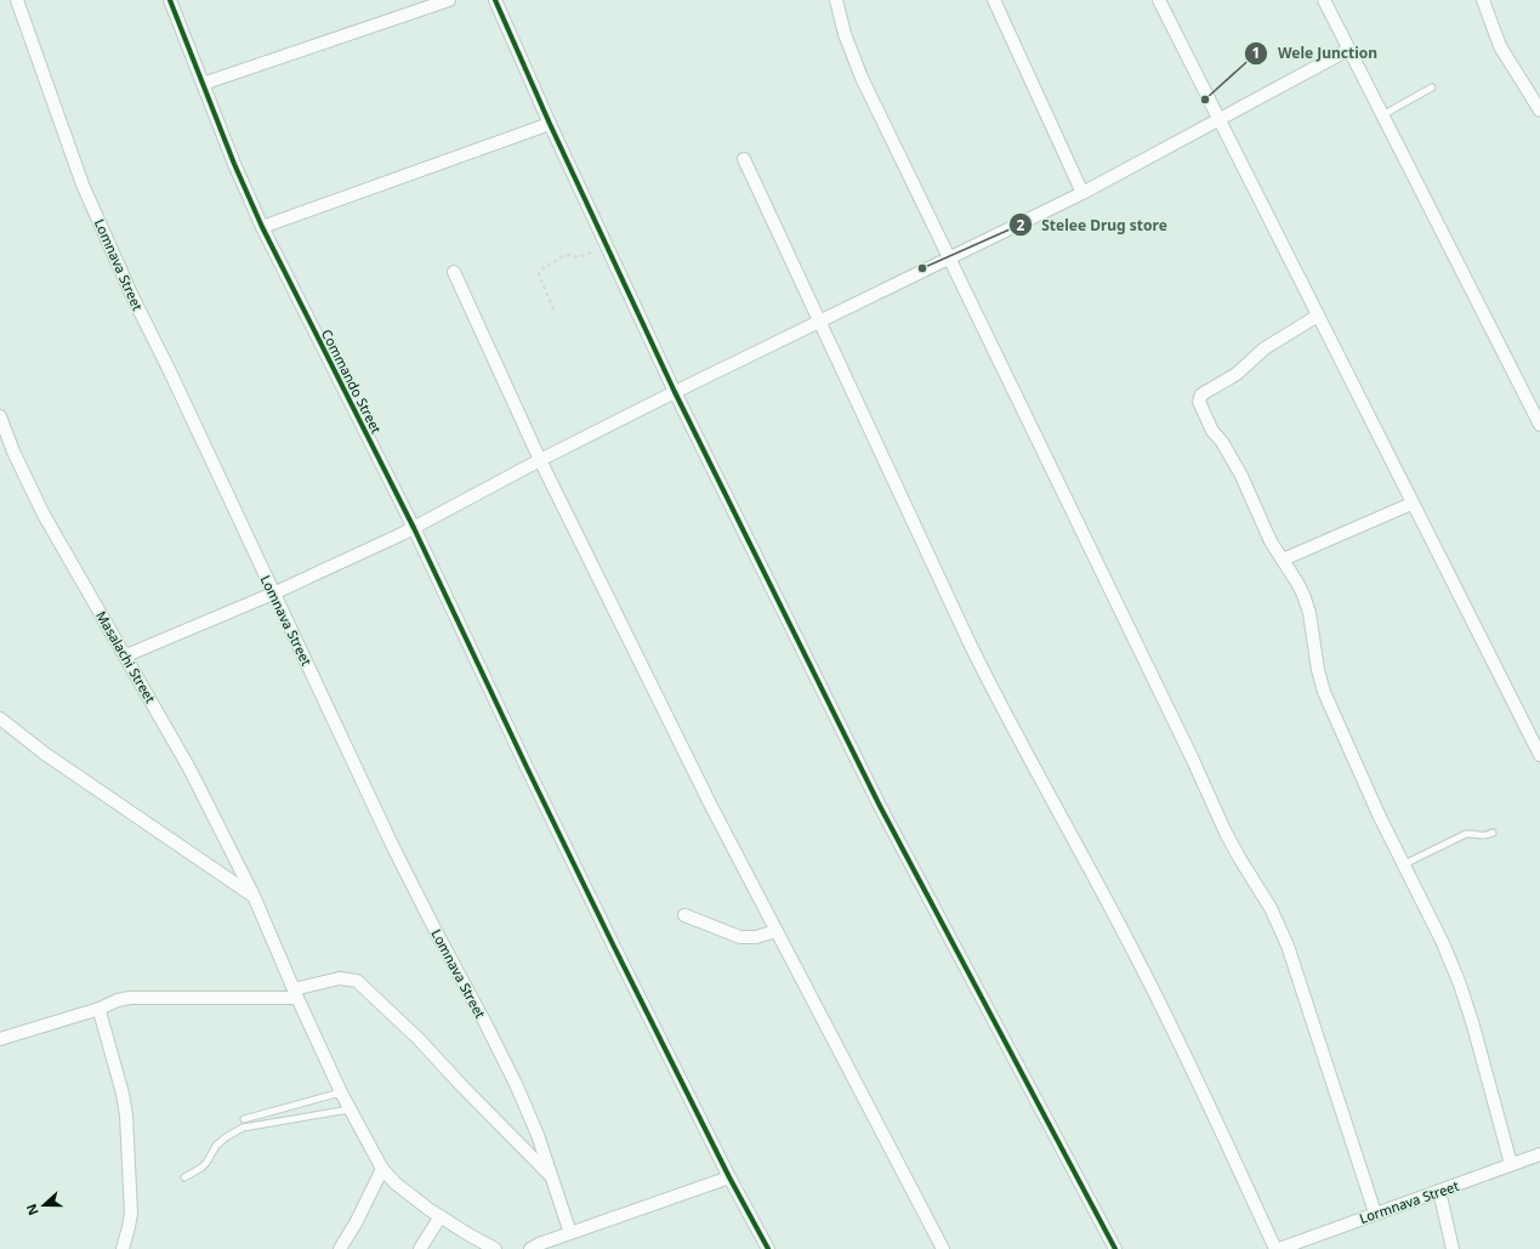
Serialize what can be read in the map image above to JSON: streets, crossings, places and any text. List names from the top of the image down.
{
  "streets": {
    "street": [
      "Lomnava Street",
      "Commando Street",
      "Masalachi Street",
      "Lormnava Street"
    ]
  },
  "places": ["Wele Junction", "Stelee Drug store"],
  "north": "left"
}
